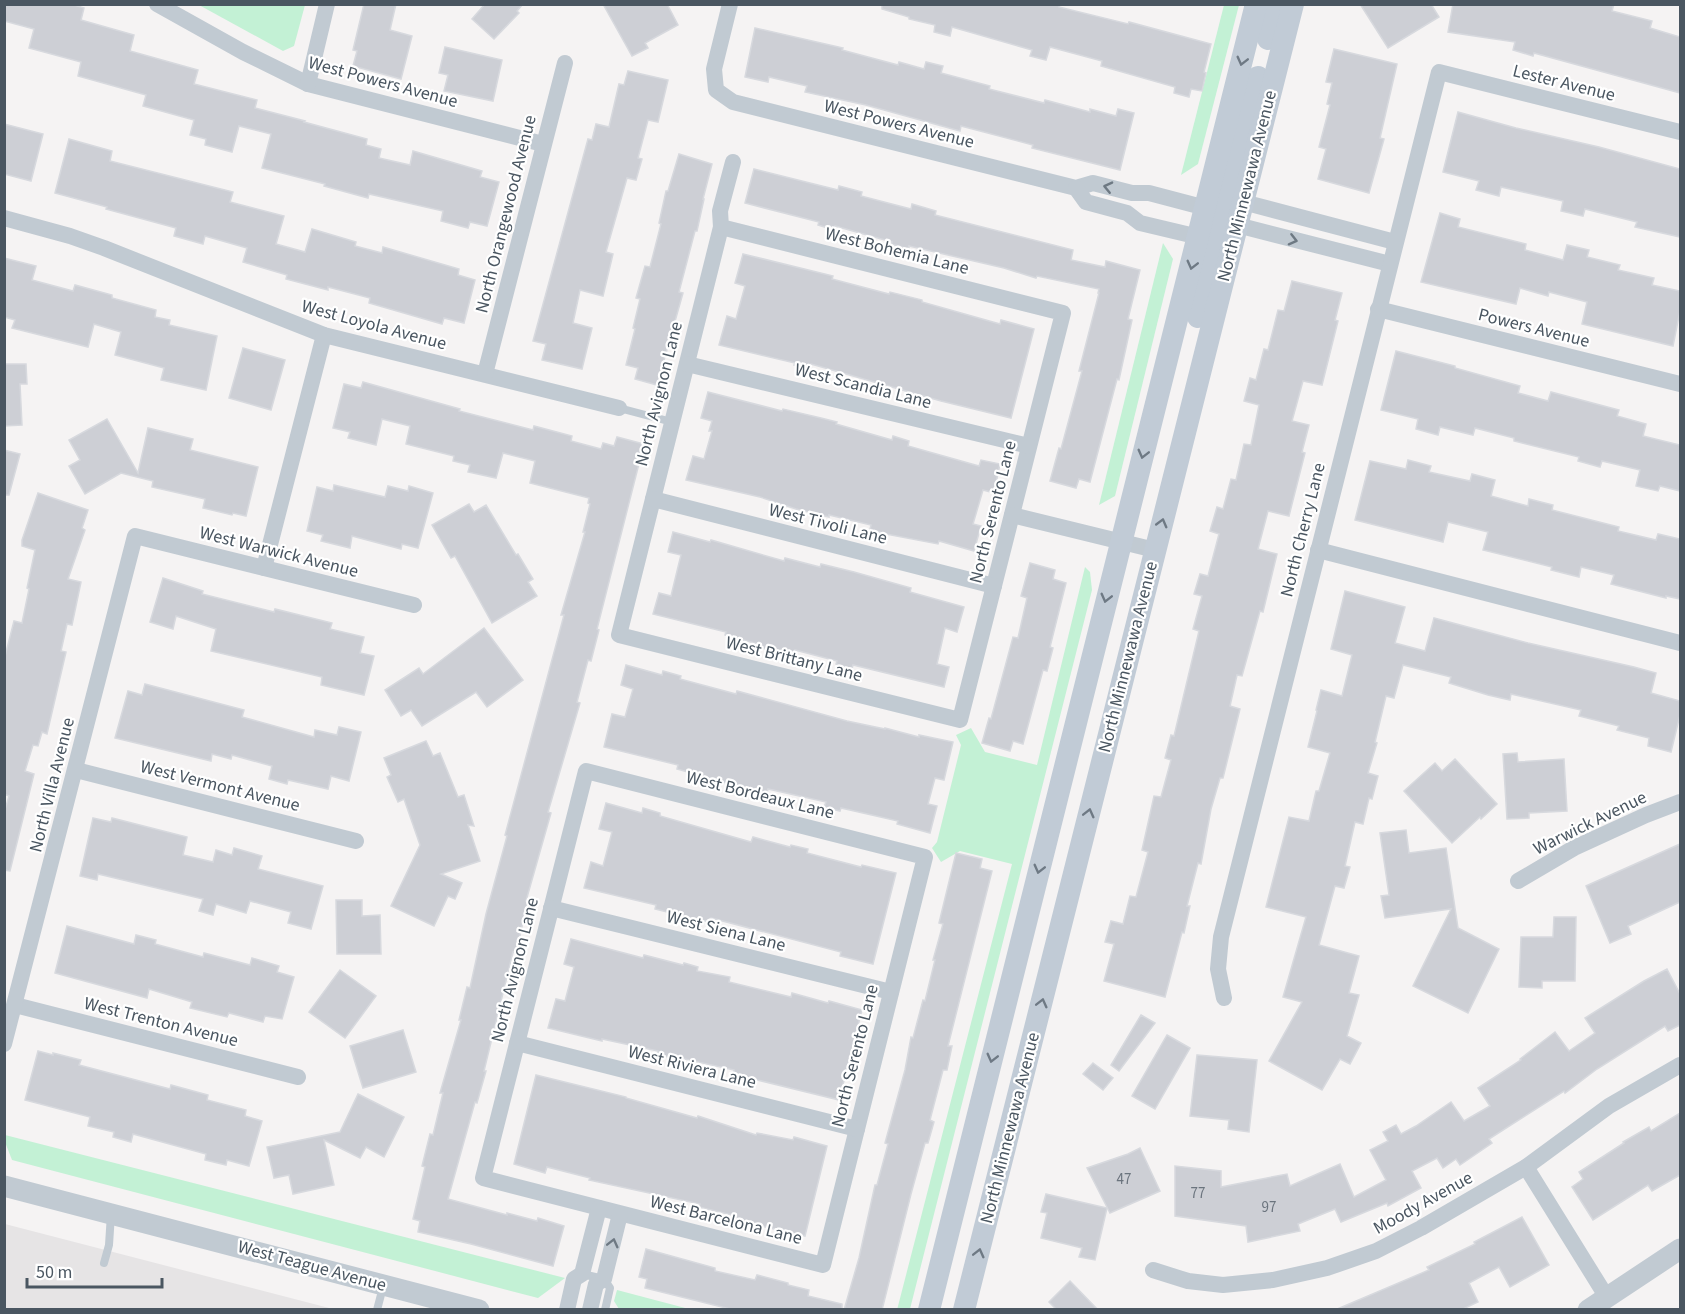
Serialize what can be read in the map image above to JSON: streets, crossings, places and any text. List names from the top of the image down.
{
  "streets": {
    "main road": ["North Minnewawa Avenue"],
    "street": [
      "West Powers Avenue",
      "Lester Avenue",
      "North Orangewood Avenue",
      "West Bohemia Lane",
      "West Loyola Avenue",
      "Powers Avenue",
      "West Scandia Lane",
      "North Avignon Lane",
      "North Serento Lane",
      "West Tivoli Lane",
      "North Cherry Lane",
      "West Warwick Avenue",
      "West Brittany Lane",
      "North Villa Avenue",
      "West Vermont Avenue",
      "West Bordeaux Lane",
      "Warwick Avenue",
      "West Siena Lane",
      "West Trenton Avenue",
      "West Riviera Lane",
      "Moody Avenue",
      "West Barcelona Lane",
      "West Teague Avenue"
    ]
  },
  "crossings": [
    ["West Powers Avenue", "North Minnewawa Avenue"],
    ["West Powers Avenue", "North Orangewood Avenue"],
    ["Lester Avenue", "North Cherry Lane"],
    ["North Orangewood Avenue", "West Loyola Avenue"],
    ["West Bohemia Lane", "North Avignon Lane"],
    ["West Bohemia Lane", "North Serento Lane"],
    ["West Loyola Avenue", "North Avignon Lane"],
    ["Powers Avenue", "North Cherry Lane"],
    ["West Scandia Lane", "North Avignon Lane"],
    ["West Scandia Lane", "North Serento Lane"],
    ["North Avignon Lane", "West Tivoli Lane"],
    ["North Avignon Lane", "West Brittany Lane"],
    ["North Avignon Lane", "West Bordeaux Lane"],
    ["North Avignon Lane", "West Siena Lane"],
    ["North Avignon Lane", "West Riviera Lane"],
    ["North Avignon Lane", "West Barcelona Lane"],
    ["North Serento Lane", "West Tivoli Lane"],
    ["North Serento Lane", "West Brittany Lane"],
    ["North Serento Lane", "West Bordeaux Lane"],
    ["North Serento Lane", "West Siena Lane"],
    ["North Serento Lane", "West Riviera Lane"],
    ["North Serento Lane", "West Barcelona Lane"],
    ["West Warwick Avenue", "North Villa Avenue"],
    ["North Villa Avenue", "West Vermont Avenue"],
    ["North Villa Avenue", "West Trenton Avenue"]
  ],
  "house_numbers": ["47", "77", "97"],
  "scale_bar": "50 m"
}
